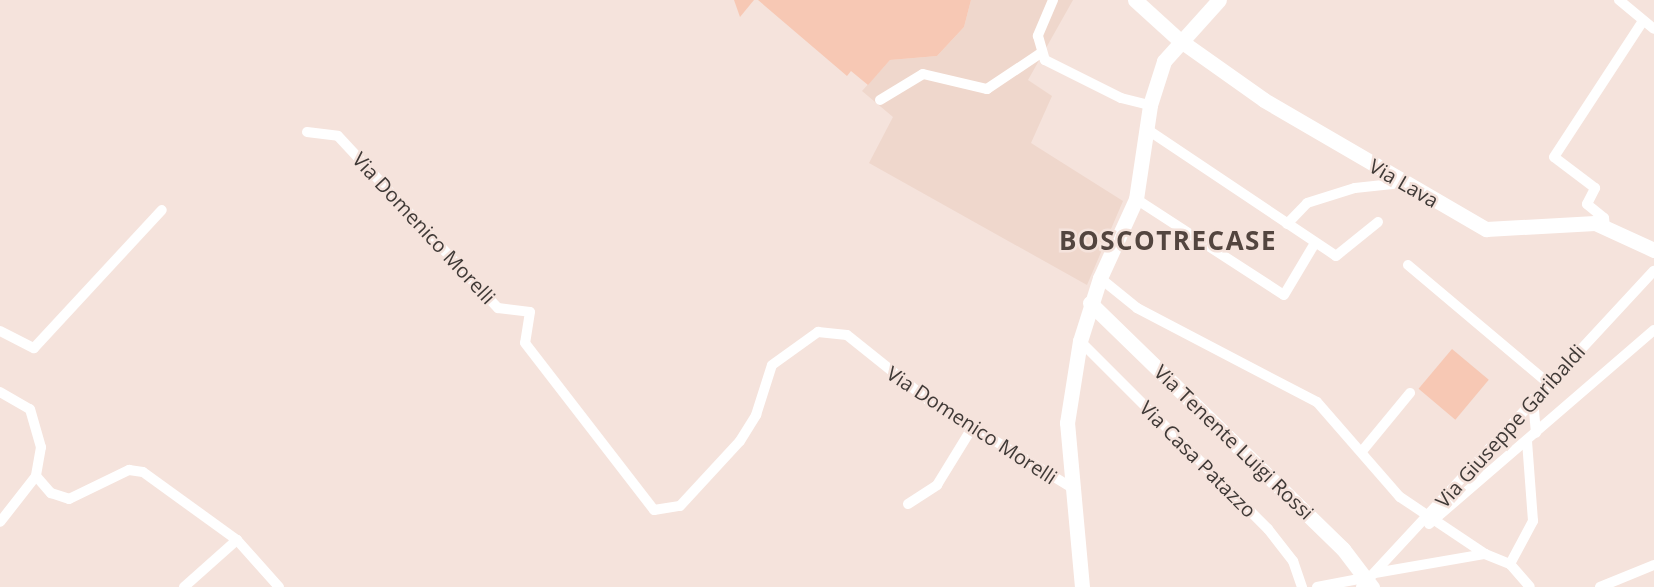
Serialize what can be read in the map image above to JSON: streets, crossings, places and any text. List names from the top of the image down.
{
  "streets": {
    "street": [
      "Via Lava",
      "Via Domenico Morelli",
      "Via Giuseppe Garibaldi",
      "Via Tenente Luigi Rossi",
      "Via Casa Patazzo"
    ]
  },
  "districts": ["BOSCOTRECASE"]
}
